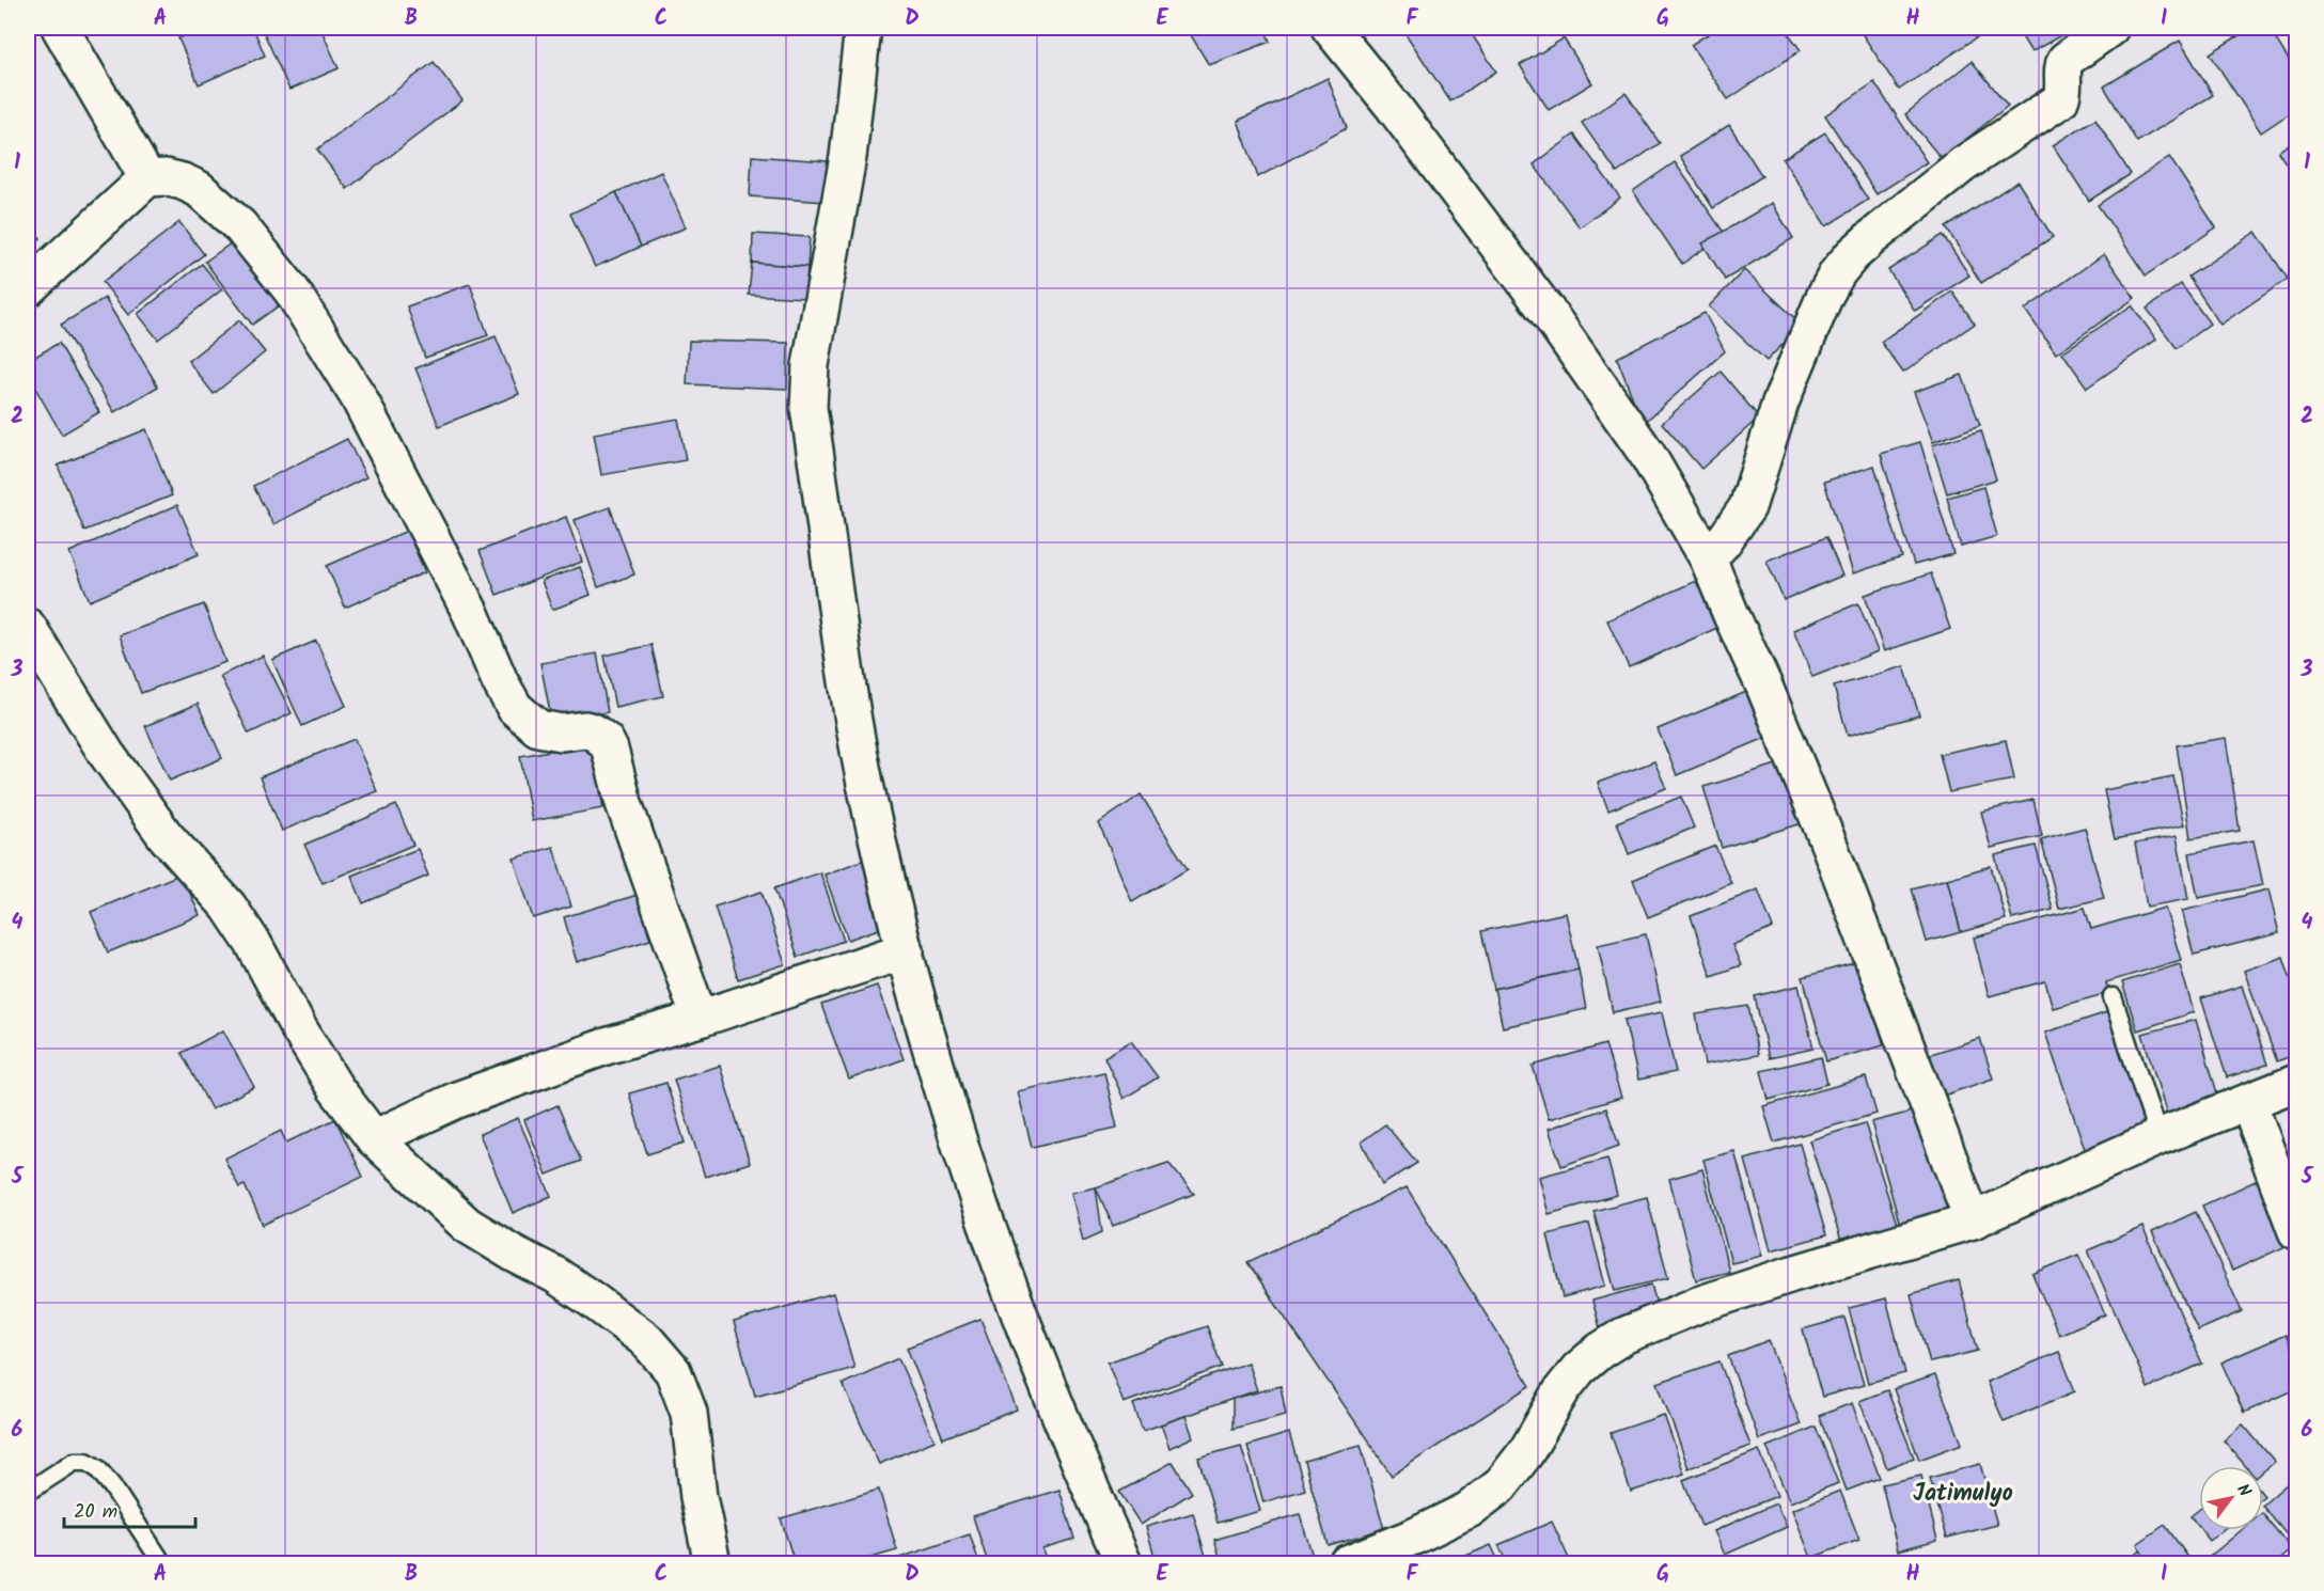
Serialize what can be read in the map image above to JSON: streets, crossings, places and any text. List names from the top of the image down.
{
  "districts": ["Jatimulyo"],
  "scale_bar": "20 m",
  "north": "top right",
  "grid": {
    "columns": [
      "A",
      "B",
      "C",
      "D",
      "E",
      "F",
      "G",
      "H",
      "I"
    ],
    "rows": [
      "1",
      "2",
      "3",
      "4",
      "5",
      "6"
    ]
  }
}
